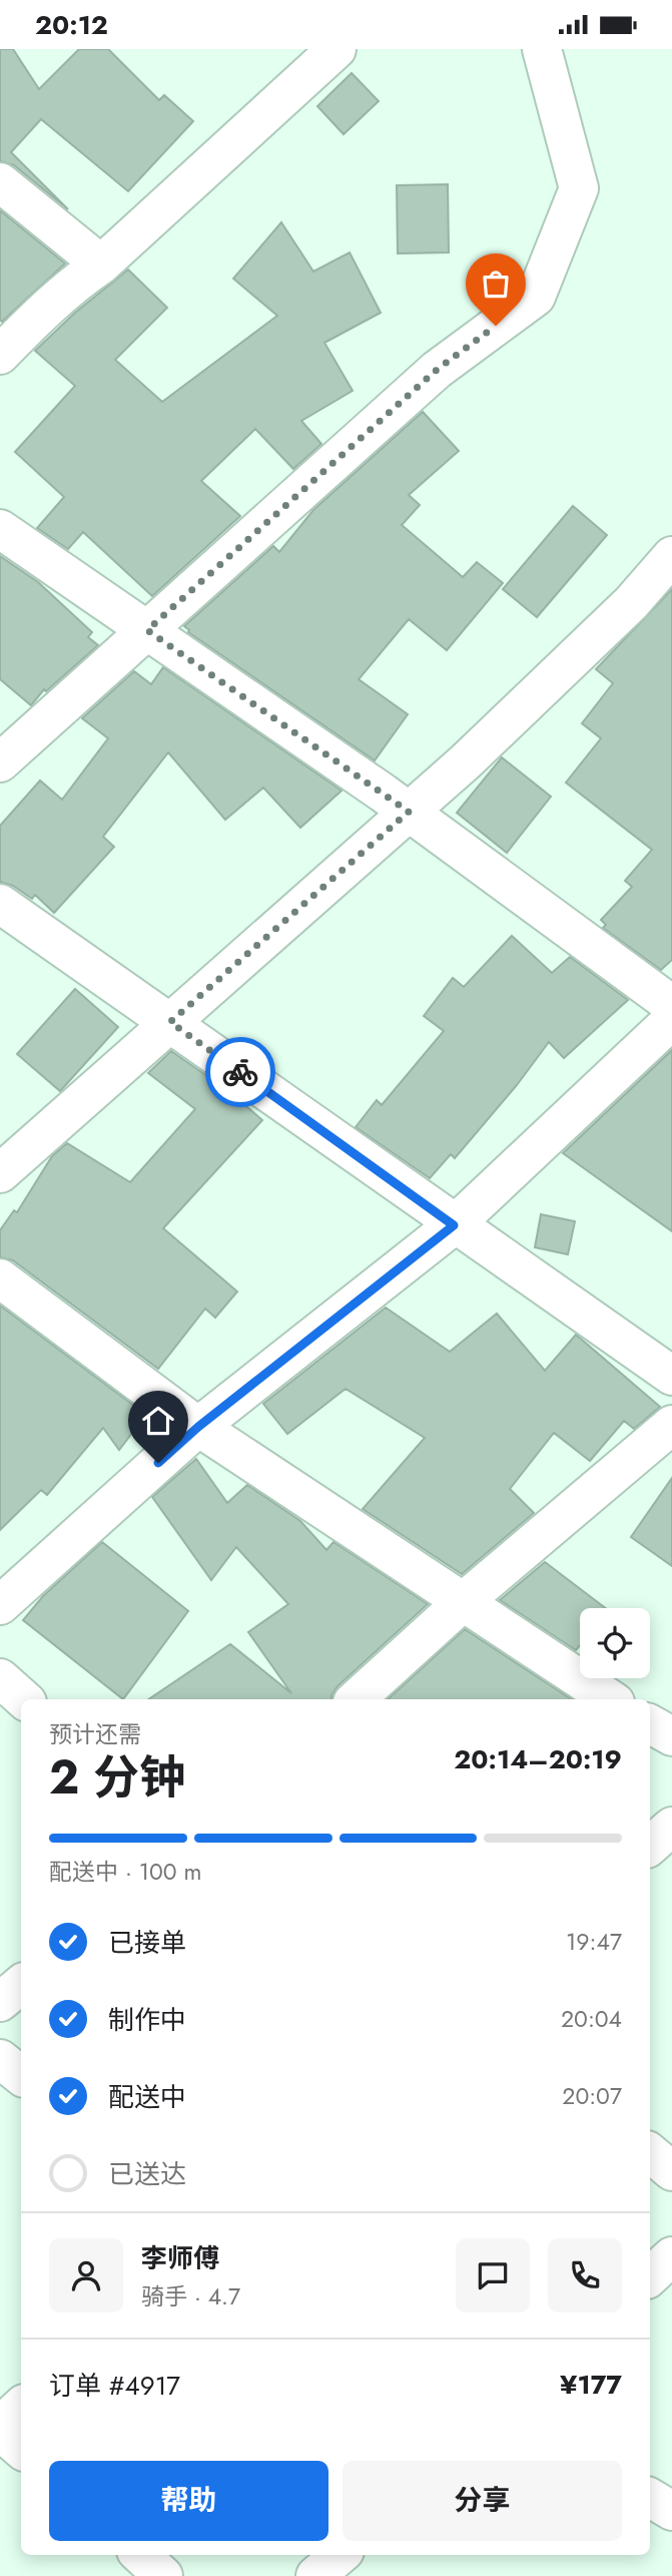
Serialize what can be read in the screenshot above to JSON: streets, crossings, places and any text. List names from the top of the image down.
{
  "page": {
    "status": "20:12",
    "heading": ["2 分钟", "预计还需", "20:14–20:19"],
    "panel": [
      "李师傅",
      "骑手 · 4.7",
      "订单 #4917",
      "¥177"
    ],
    "bar": "配送中 · 100 m",
    "list": [
      ["已接单", "19:47"],
      ["制作中", "20:04"],
      ["配送中", "20:07"],
      "已送达"
    ],
    "buttons": ["帮助", "分享"]
  }
}
